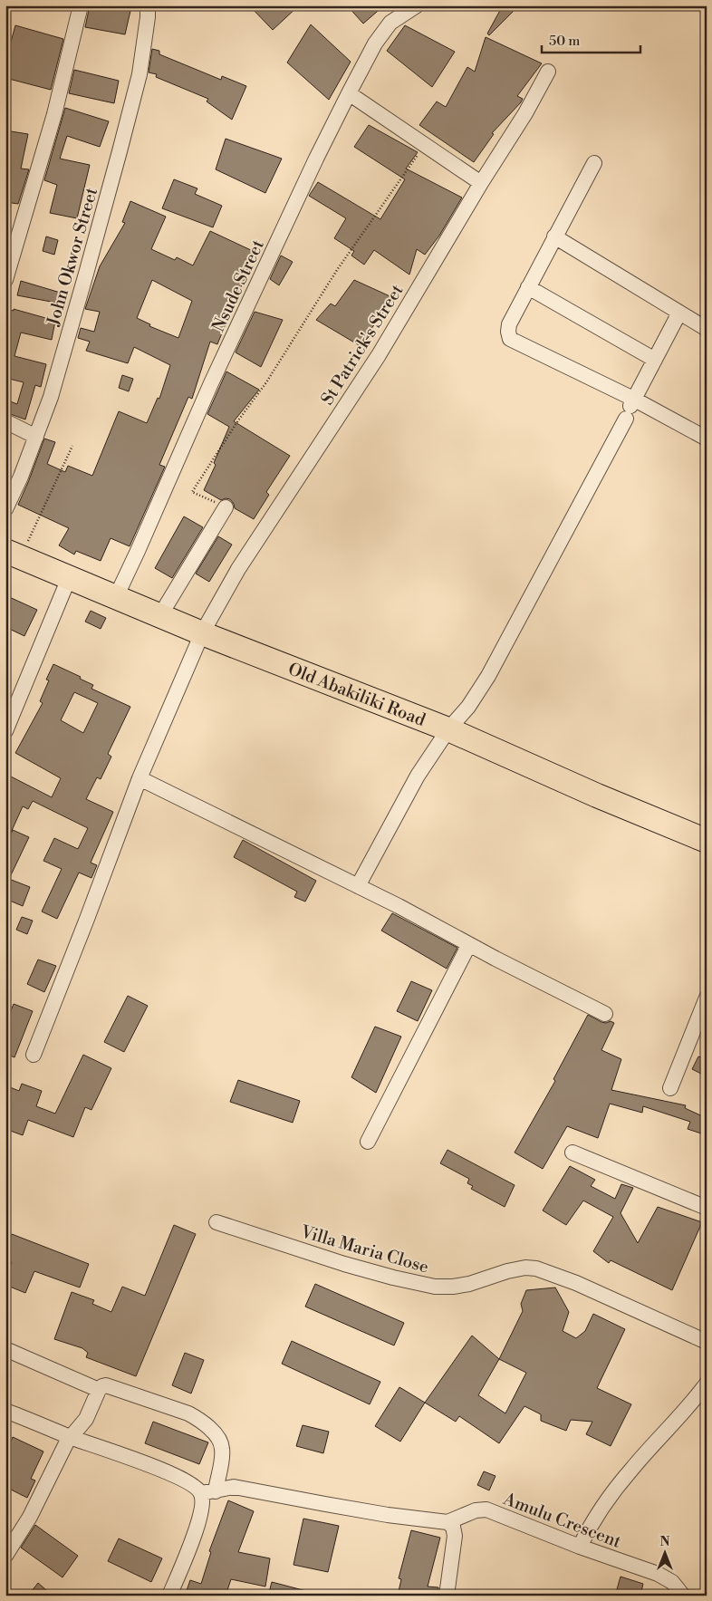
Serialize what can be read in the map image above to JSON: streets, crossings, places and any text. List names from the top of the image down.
{
  "streets": {
    "main road": ["Old Abakiliki Road"],
    "street": [
      "John Okwor Street",
      "Nsude Street",
      "St Patrick's Street",
      "Villa Maria Close",
      "Amulu Crescent"
    ]
  },
  "crossings": [
    ["Nsude Street", "Old Abakiliki Road"],
    ["St Patrick's Street", "Old Abakiliki Road"]
  ],
  "scale_bar": "50 m",
  "north": "top"
}
